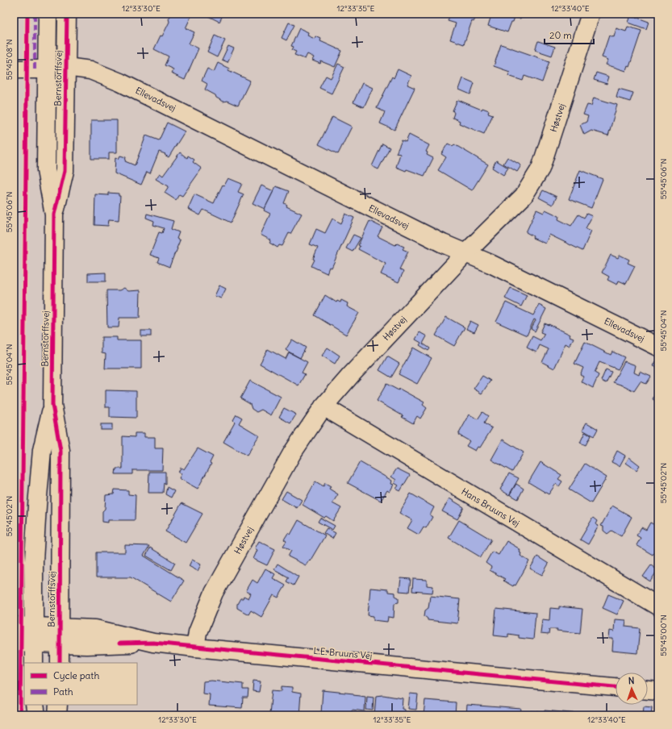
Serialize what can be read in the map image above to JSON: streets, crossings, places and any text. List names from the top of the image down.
{
  "streets": {
    "street": [
      "Bernstorffsvej",
      "Ellevadsvej",
      "Høstvej",
      "Hans Bruuns Vej",
      "L.E. Bruuns Vej"
    ]
  },
  "crossings": [
    ["Bernstorffsvej", "Ellevadsvej"],
    ["Bernstorffsvej", "L.E. Bruuns Vej"],
    ["Ellevadsvej", "Høstvej"],
    ["Høstvej", "Hans Bruuns Vej"],
    ["Høstvej", "L.E. Bruuns Vej"]
  ],
  "legend": ["Cycle path", "Path"],
  "scale_bar": "20 m",
  "north": "top",
  "coordinates": [
    "12°33'30\"E",
    "12°33'35\"E",
    "12°33'40\"E",
    "55°45'08\"N",
    "55°45'06\"N",
    "55°45'04\"N",
    "55°45'02\"N",
    "55°45'00\"N"
  ]
}
